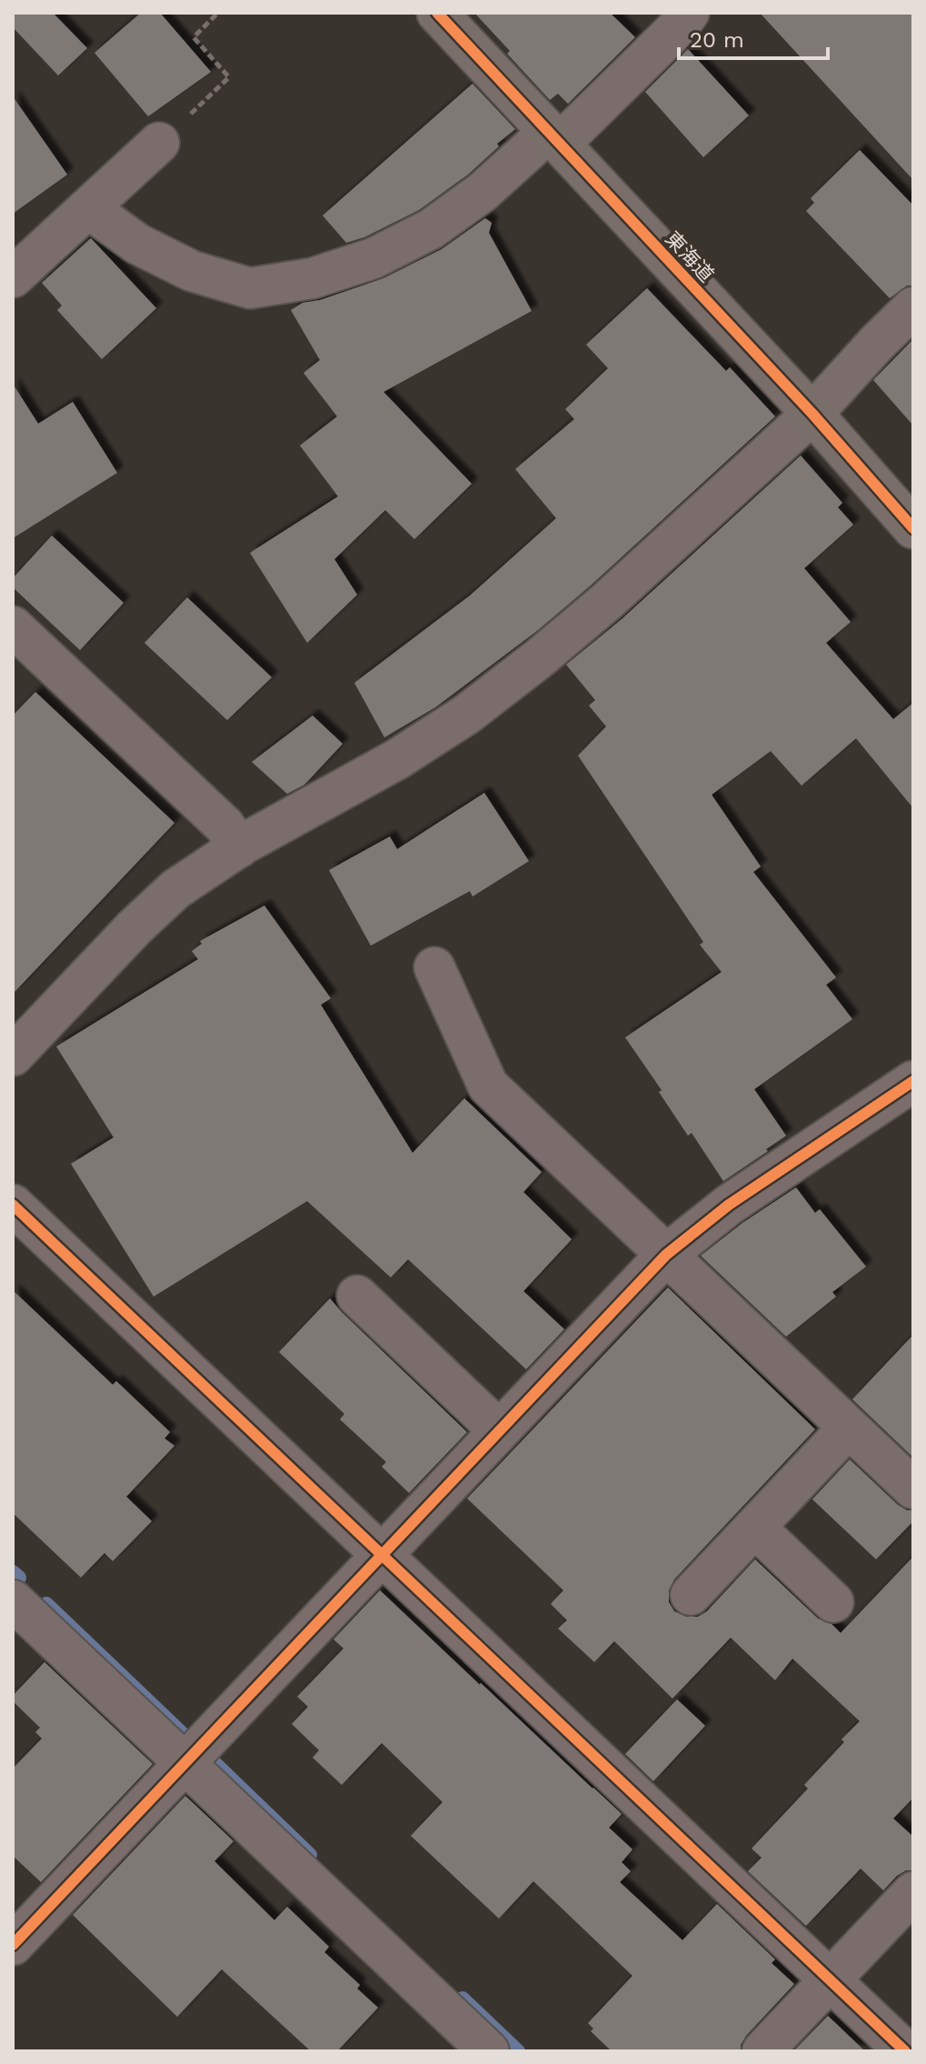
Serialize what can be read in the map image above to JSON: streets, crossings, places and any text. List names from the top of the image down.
{
  "streets": {
    "main road": ["東海道"]
  },
  "scale_bar": "20 m"
}
